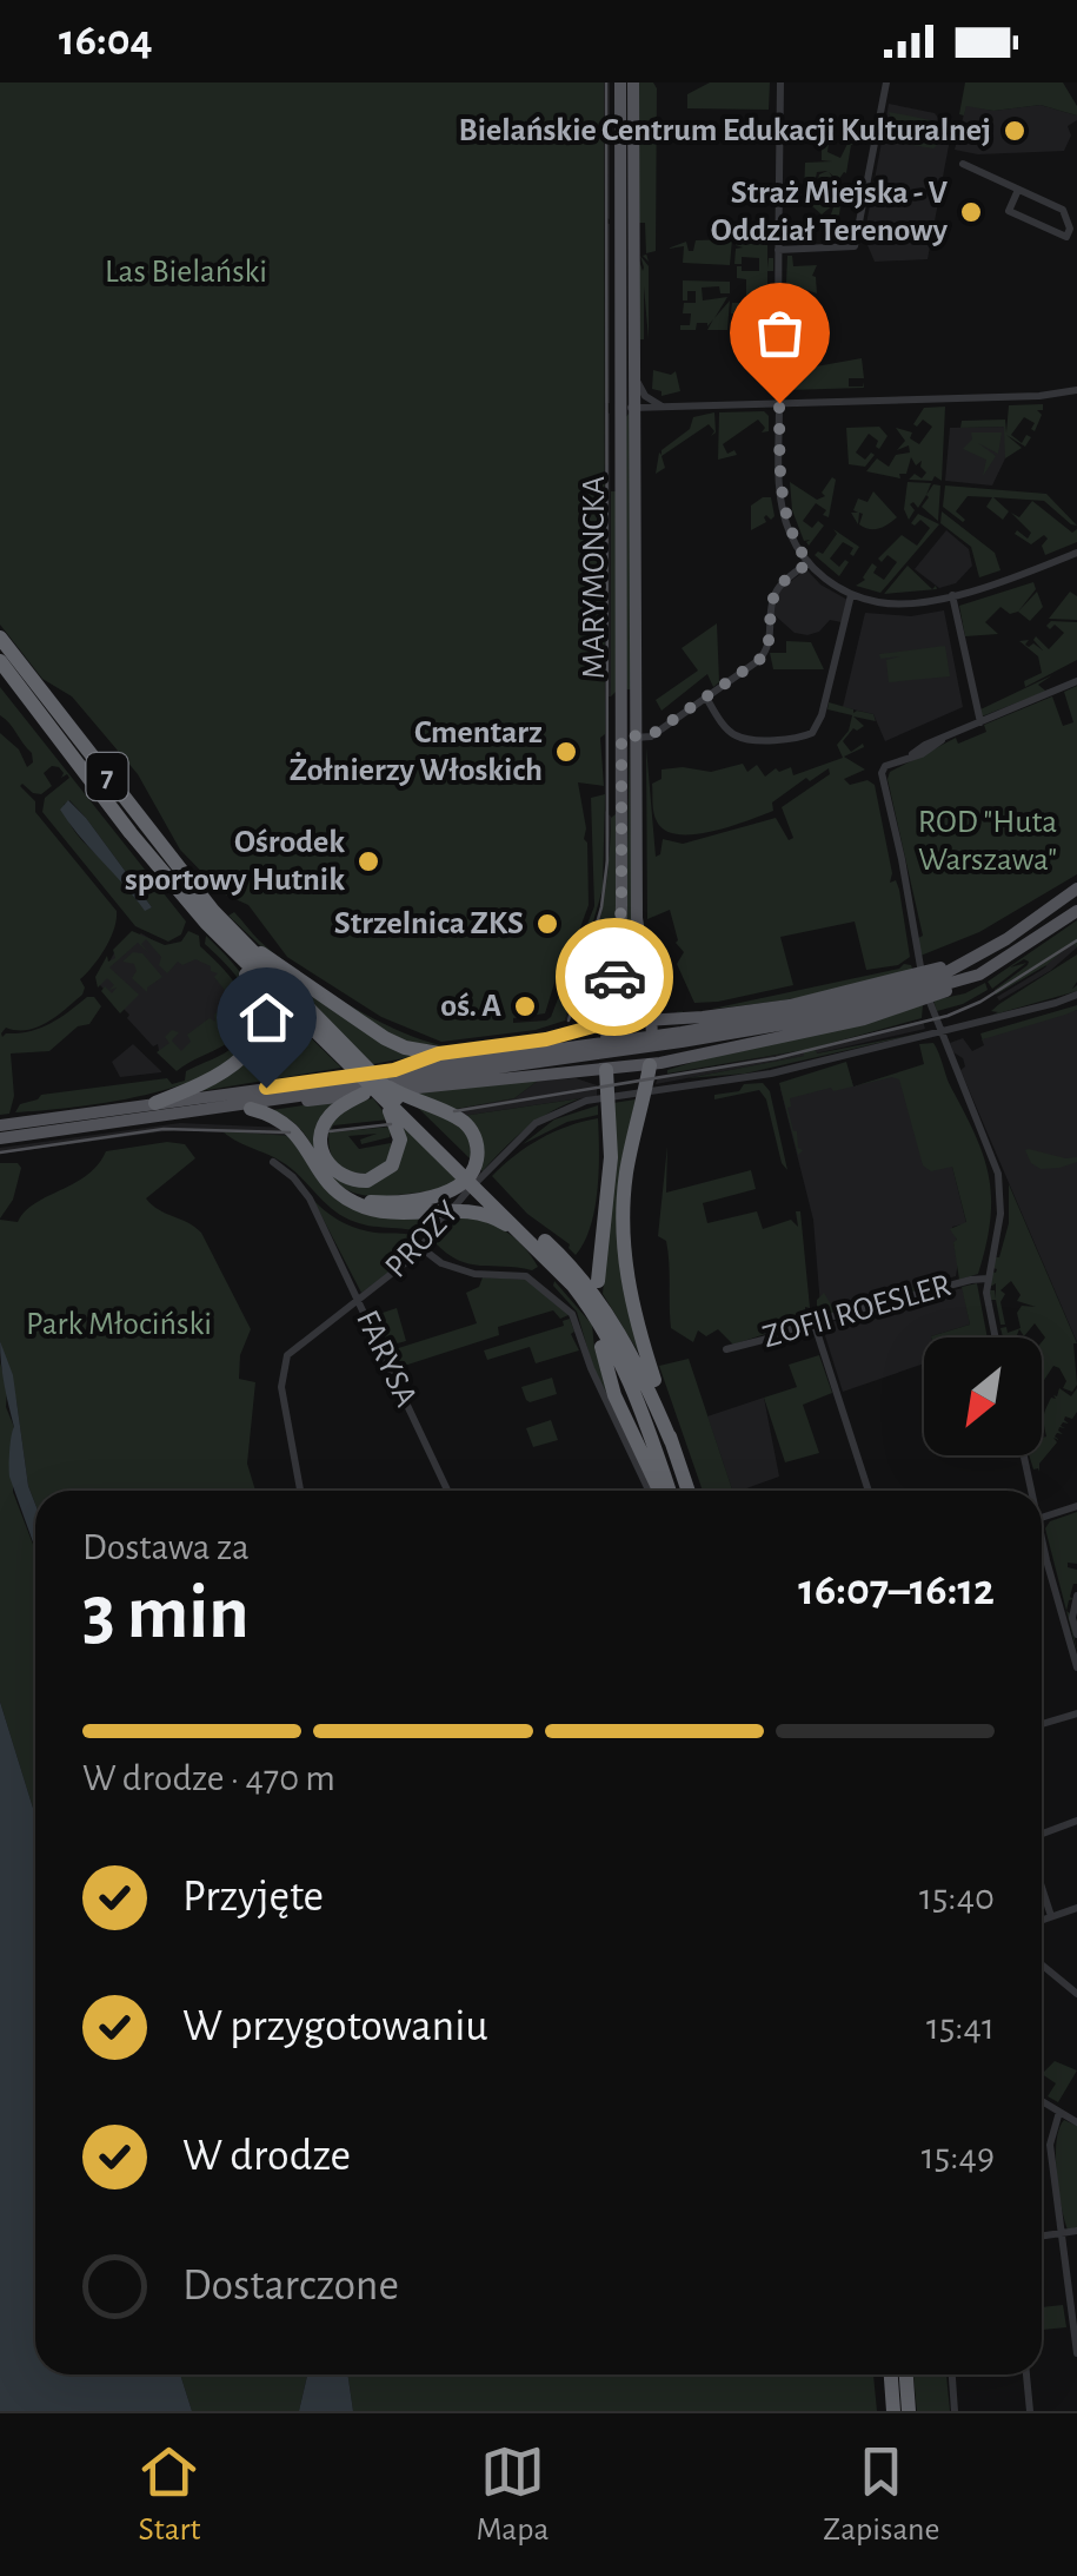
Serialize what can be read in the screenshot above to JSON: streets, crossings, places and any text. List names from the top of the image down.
{
  "streets": {
    "highway": ["7"],
    "main road": ["MARYMONCKA"],
    "street": ["PROZY", "ZOFII ROESLER", "FARYSA"]
  },
  "crossings": [
    ["PROZY", "FARYSA"]
  ],
  "parks": ["Las Bielański", "ROD \"Huta Warszawa\"", "Park Młociński"],
  "places": [
    "Bielańskie Centrum Edukacji Kulturalnej",
    "Straż Miejska - V Oddział Terenowy",
    "Cmentarz Żołnierzy Włoskich",
    "Ośrodek sportowy Hutnik",
    "Strzelnica ZKS",
    "oś. A"
  ],
  "north": "bottom left",
  "page": {
    "status": "16:04",
    "heading": ["3 min", "Dostawa za", "16:07–16:12"],
    "bar": "W drodze · 470 m",
    "list": [
      ["Przyjęte", "15:40"],
      ["W przygotowaniu", "15:41"],
      ["W drodze", "15:49"],
      "Dostarczone"
    ],
    "tabs": ["Start", "Mapa", "Zapisane"]
  }
}
